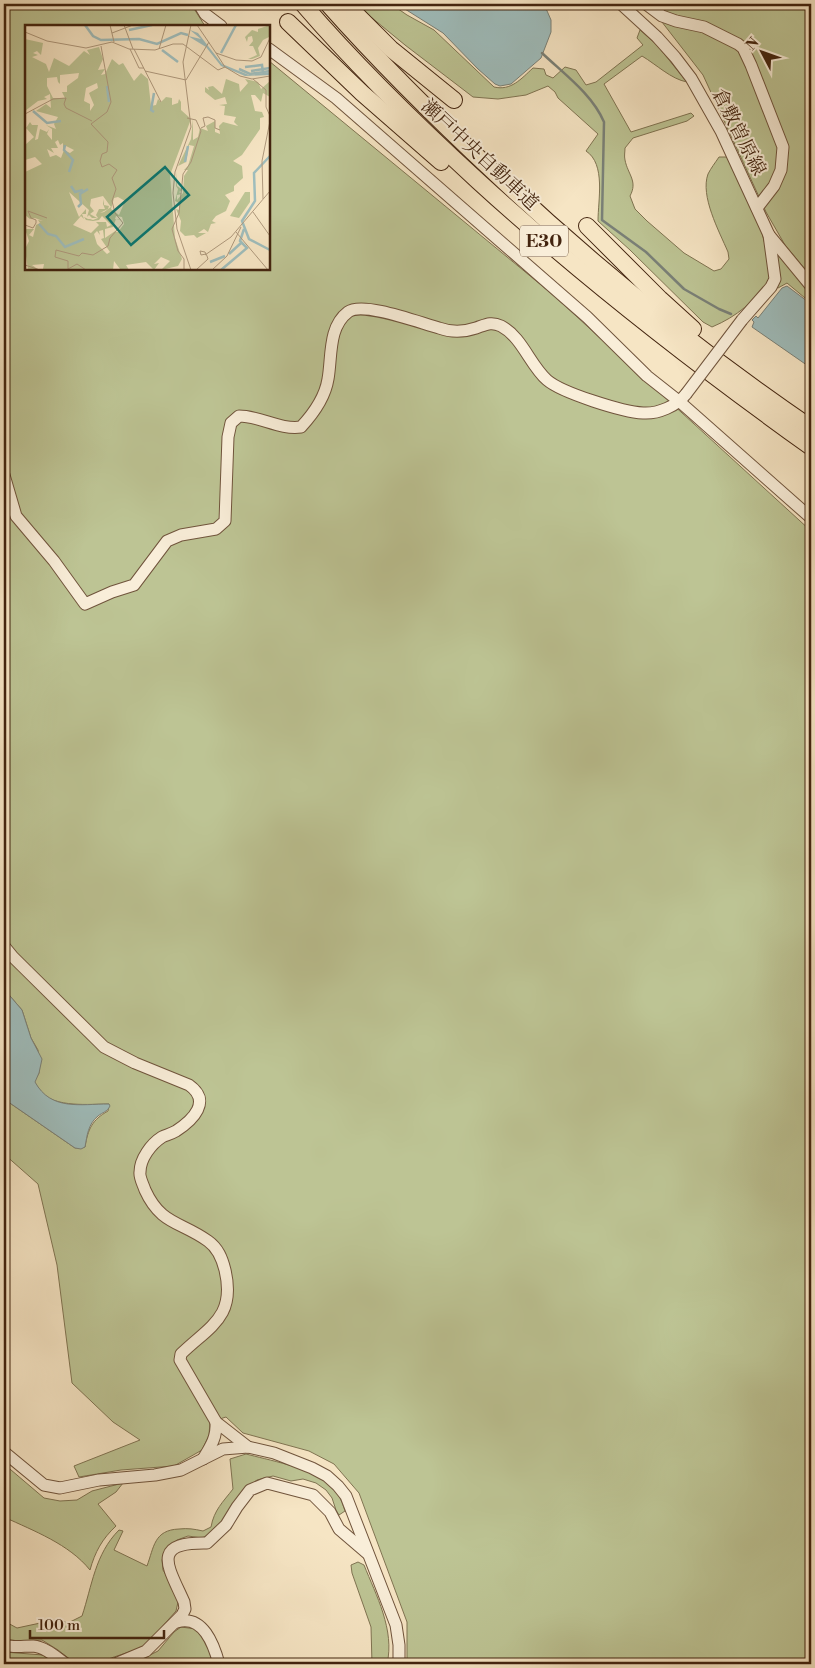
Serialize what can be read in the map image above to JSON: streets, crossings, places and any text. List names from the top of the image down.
{
  "streets": {
    "highway": ["瀬戸中央自動車道", "E30"],
    "street": ["倉敷曽原線"]
  },
  "scale_bar": "100 m",
  "north": "top left"
}
